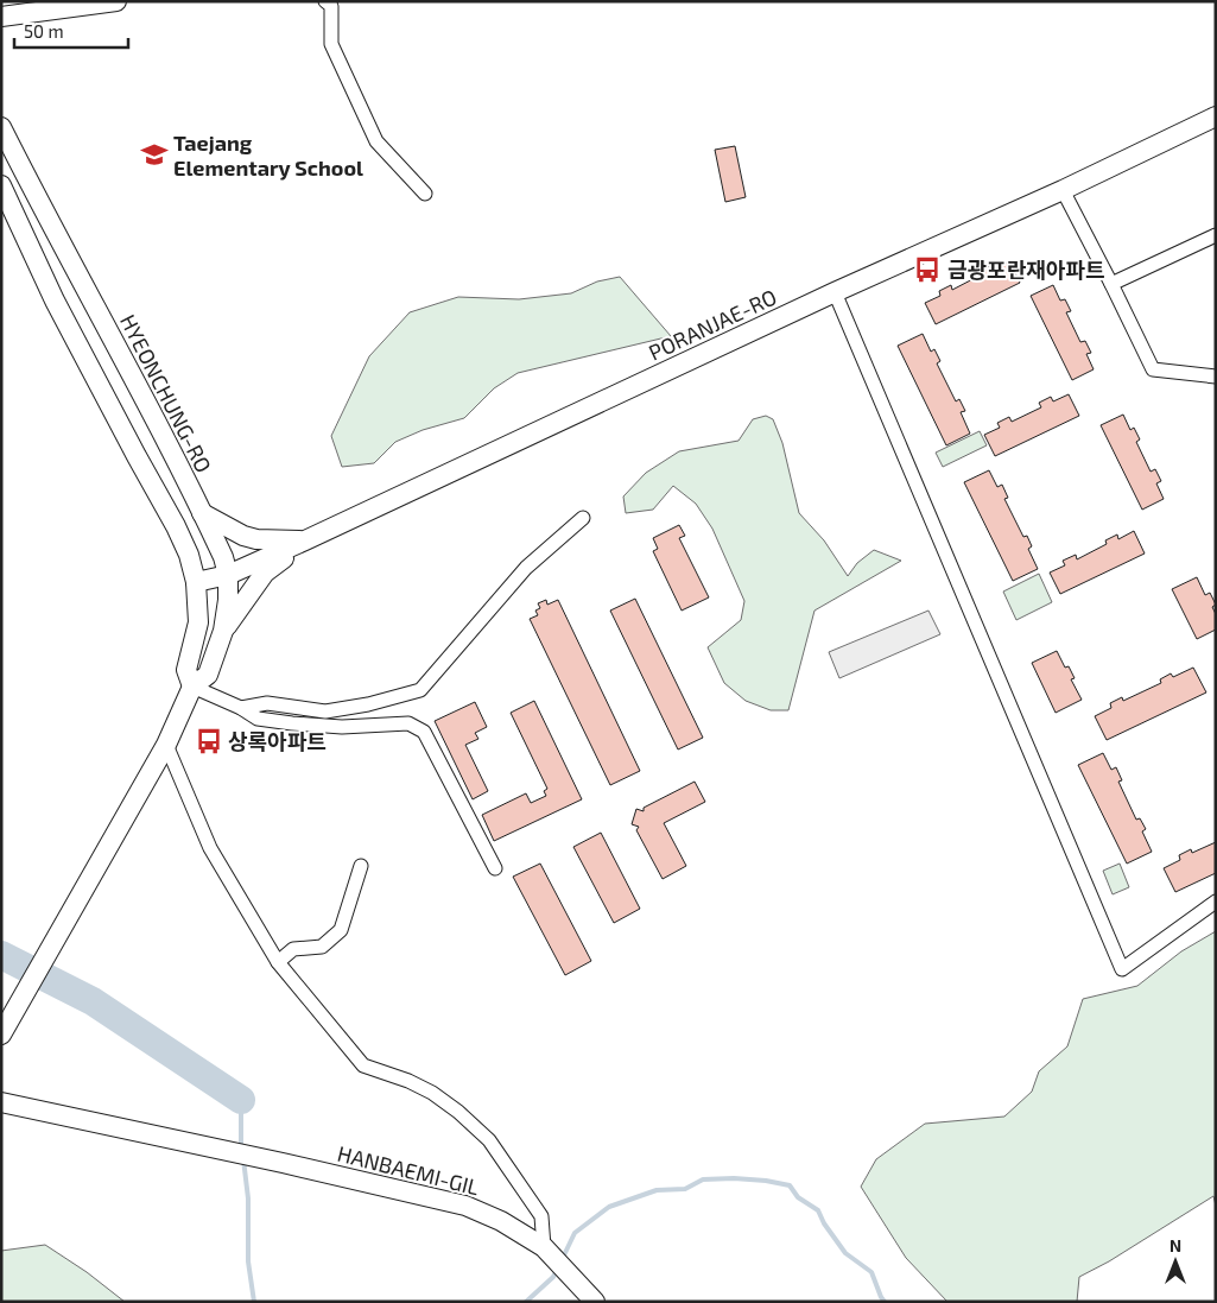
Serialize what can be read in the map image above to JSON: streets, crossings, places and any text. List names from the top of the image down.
{
  "streets": {
    "street": ["PORANJAE-RO", "HYEONCHUNG-RO", "HANBAEMI-GIL"]
  },
  "crossings": [
    ["PORANJAE-RO", "HYEONCHUNG-RO"]
  ],
  "places": {
    "school or university": ["Taejang Elementary School"],
    "bus stop": ["금광포란재아파트", "상록아파트"]
  },
  "scale_bar": "50 m",
  "north": "top"
}
